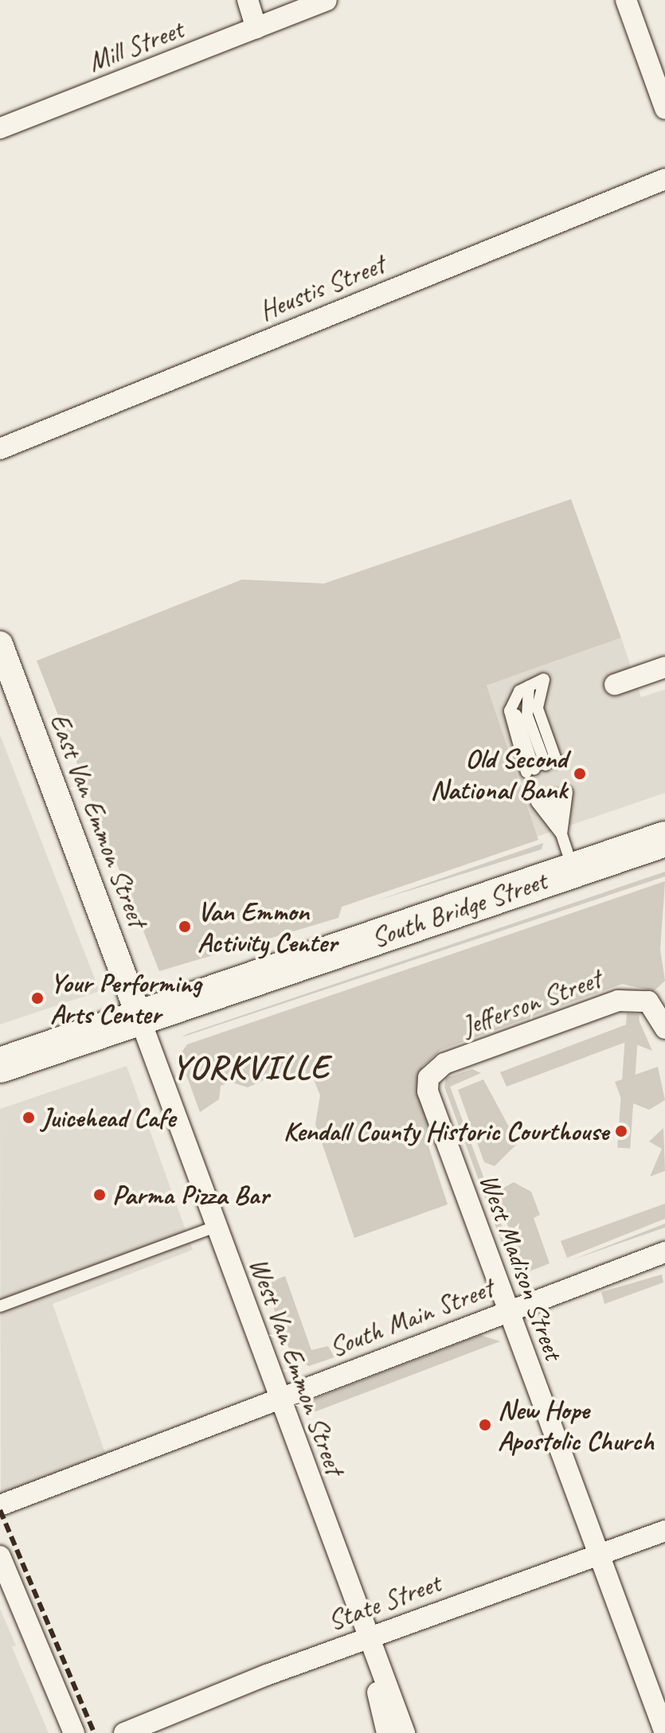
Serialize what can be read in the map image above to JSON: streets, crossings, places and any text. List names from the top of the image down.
{
  "streets": {
    "highway": ["South Bridge Street"],
    "street": [
      "Mill Street",
      "Heustis Street",
      "East Van Emmon Street",
      "Jefferson Street",
      "West Madison Street",
      "South Main Street",
      "West Van Emmon Street",
      "State Street"
    ]
  },
  "crossings": [
    ["East Van Emmon Street", "South Bridge Street"],
    ["East Van Emmon Street", "West Van Emmon Street"],
    ["South Bridge Street", "West Van Emmon Street"],
    ["Jefferson Street", "West Madison Street"],
    ["West Madison Street", "South Main Street"],
    ["West Madison Street", "State Street"],
    ["South Main Street", "West Van Emmon Street"],
    ["West Van Emmon Street", "State Street"]
  ],
  "districts": ["YORKVILLE"],
  "places": [
    "Old Second National Bank",
    "Van Emmon Activity Center",
    "Your Performing Arts Center",
    "Juicehead Cafe",
    "Kendall County Historic Courthouse",
    "Parma Pizza Bar",
    "New Hope Apostolic Church"
  ]
}
